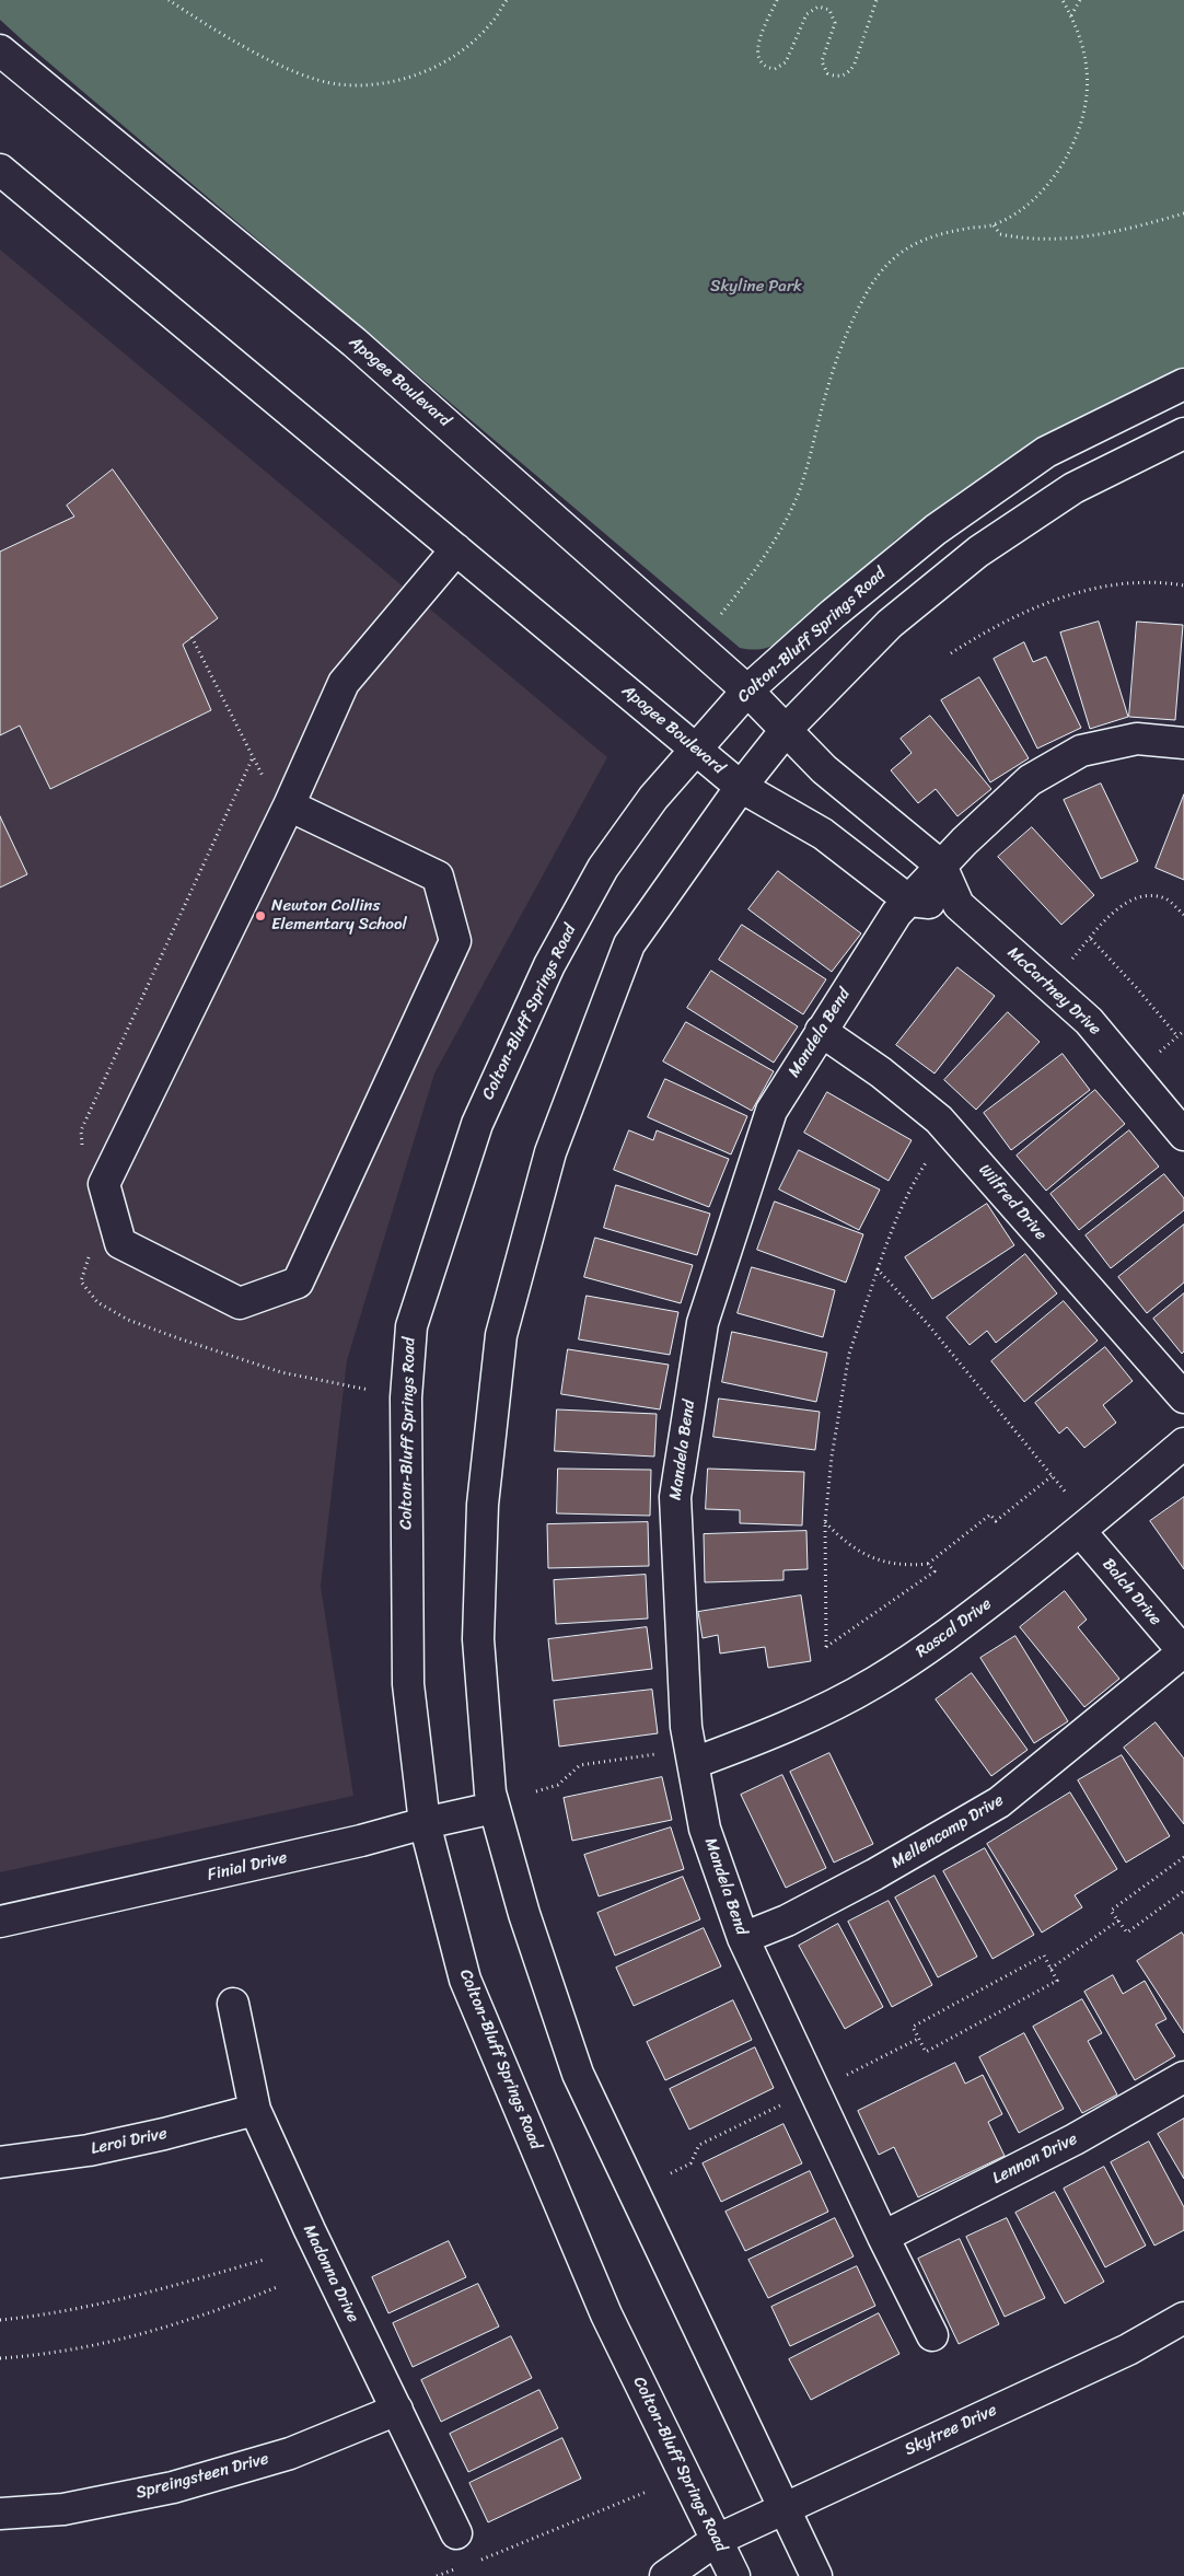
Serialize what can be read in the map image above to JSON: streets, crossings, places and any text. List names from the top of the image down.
{
  "streets": {
    "street": [
      "Apogee Boulevard",
      "Colton-Bluff Springs Road",
      "McCartney Drive",
      "Mandela Bend",
      "Wilfred Drive",
      "Balch Drive",
      "Rascal Drive",
      "Mellencamp Drive",
      "Finial Drive",
      "Leroi Drive",
      "Lennon Drive",
      "Madonna Drive",
      "Skytree Drive",
      "Spreingsteen Drive"
    ]
  },
  "crossings": [
    ["Apogee Boulevard", "Colton-Bluff Springs Road"],
    ["Apogee Boulevard", "McCartney Drive"],
    ["Colton-Bluff Springs Road", "Finial Drive"],
    ["Colton-Bluff Springs Road", "Skytree Drive"],
    ["McCartney Drive", "Mandela Bend"],
    ["Mandela Bend", "Wilfred Drive"],
    ["Mandela Bend", "Rascal Drive"],
    ["Mandela Bend", "Mellencamp Drive"],
    ["Mandela Bend", "Lennon Drive"],
    ["Balch Drive", "Rascal Drive"],
    ["Balch Drive", "Mellencamp Drive"],
    ["Leroi Drive", "Madonna Drive"],
    ["Madonna Drive", "Spreingsteen Drive"]
  ],
  "parks": ["Skyline Park"],
  "places": ["Newton Collins Elementary School"]
}
